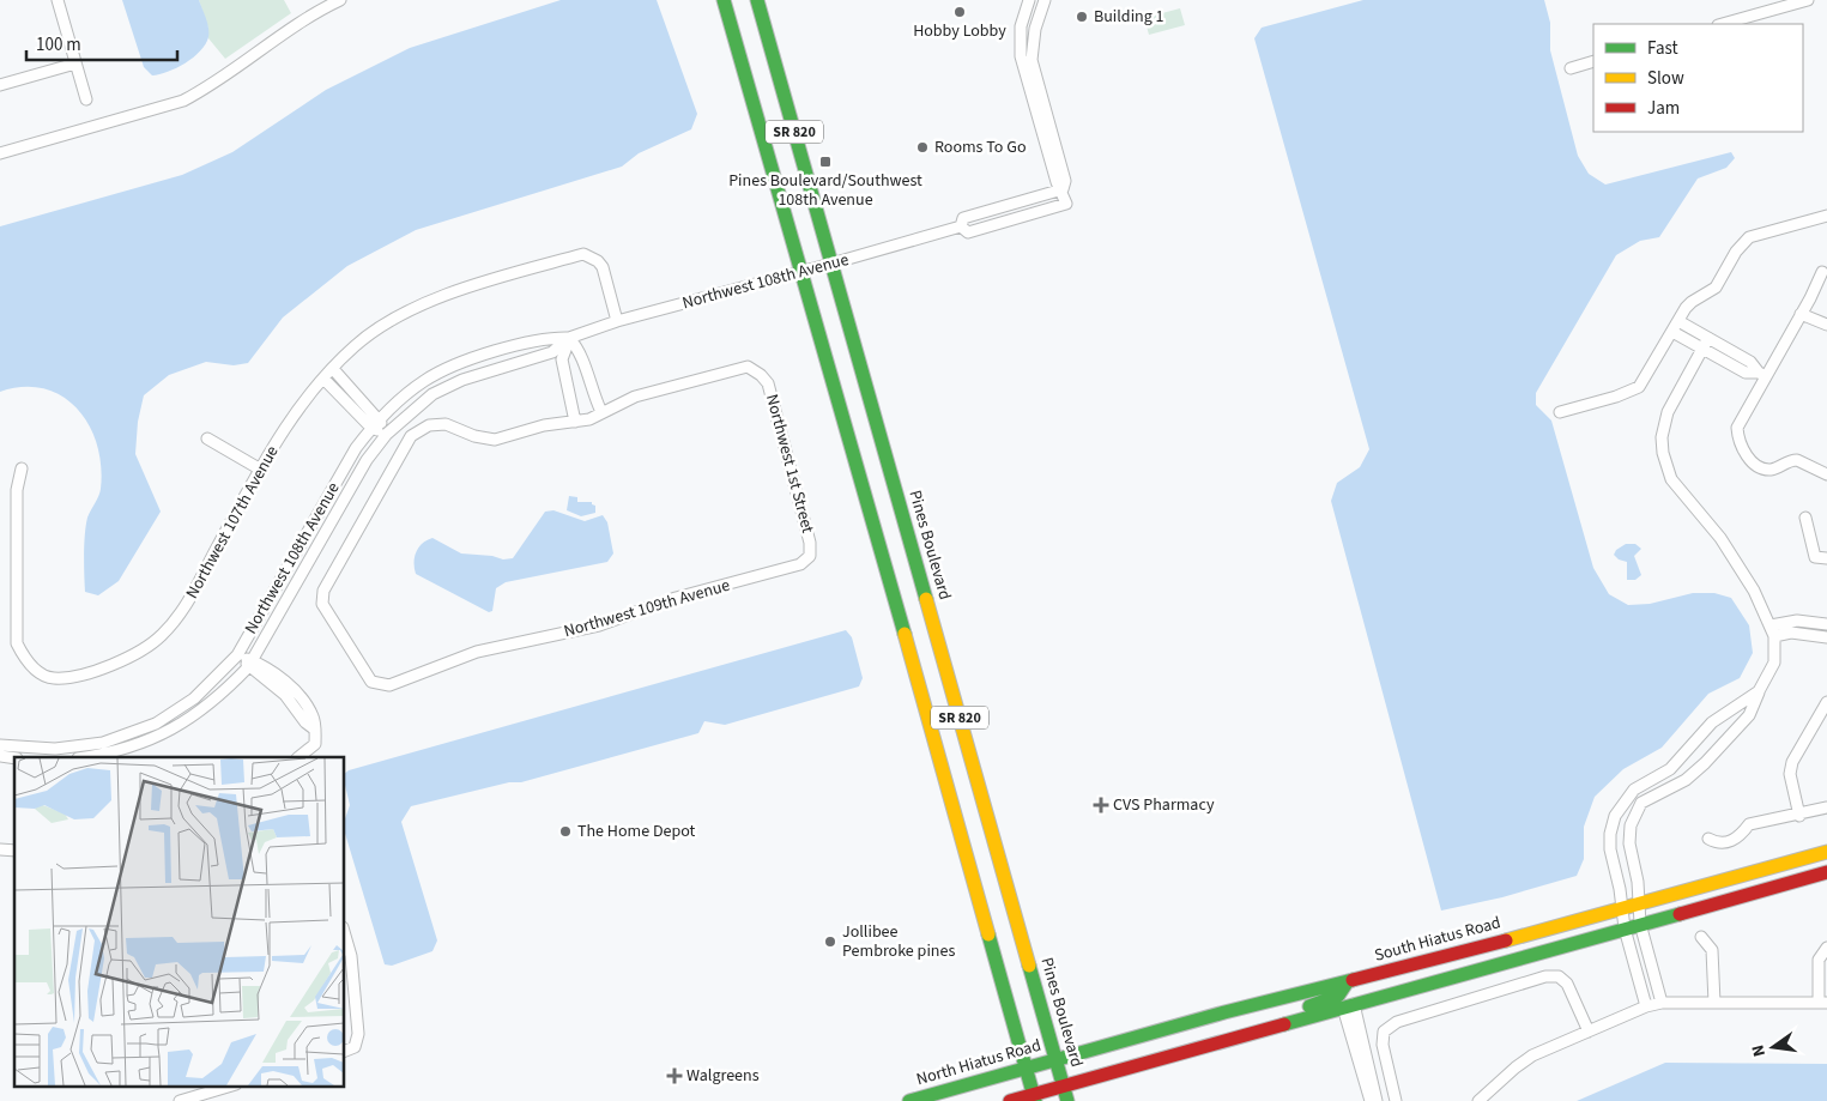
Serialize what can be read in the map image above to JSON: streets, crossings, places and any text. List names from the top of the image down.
{
  "streets": {
    "main road": [
      "SR 820",
      "Pines Boulevard",
      "South Hiatus Road",
      "North Hiatus Road"
    ],
    "street": [
      "Northwest 108th Avenue",
      "Northwest 1st Street",
      "Northwest 107th Avenue",
      "Northwest 109th Avenue"
    ]
  },
  "crossings": [
    ["SR 820", "Northwest 108th Avenue"],
    ["SR 820", "North Hiatus Road"],
    ["Northwest 108th Avenue", "Northwest 107th Avenue"],
    ["Northwest 108th Avenue", "Pines Boulevard"],
    ["Northwest 1st Street", "Northwest 109th Avenue"],
    ["Pines Boulevard", "South Hiatus Road"],
    ["Pines Boulevard", "North Hiatus Road"],
    ["South Hiatus Road", "North Hiatus Road"]
  ],
  "places": {
    "other": [
      "Hobby Lobby",
      "Building 1",
      "Rooms To Go",
      "The Home Depot",
      "Jollibee Pembroke pines"
    ],
    "transit": ["Pines Boulevard/Southwest 108th Avenue"],
    "health": ["CVS Pharmacy", "Walgreens"]
  },
  "legend": ["Fast", "Slow", "Jam"],
  "scale_bar": "100 m",
  "north": "left"
}
